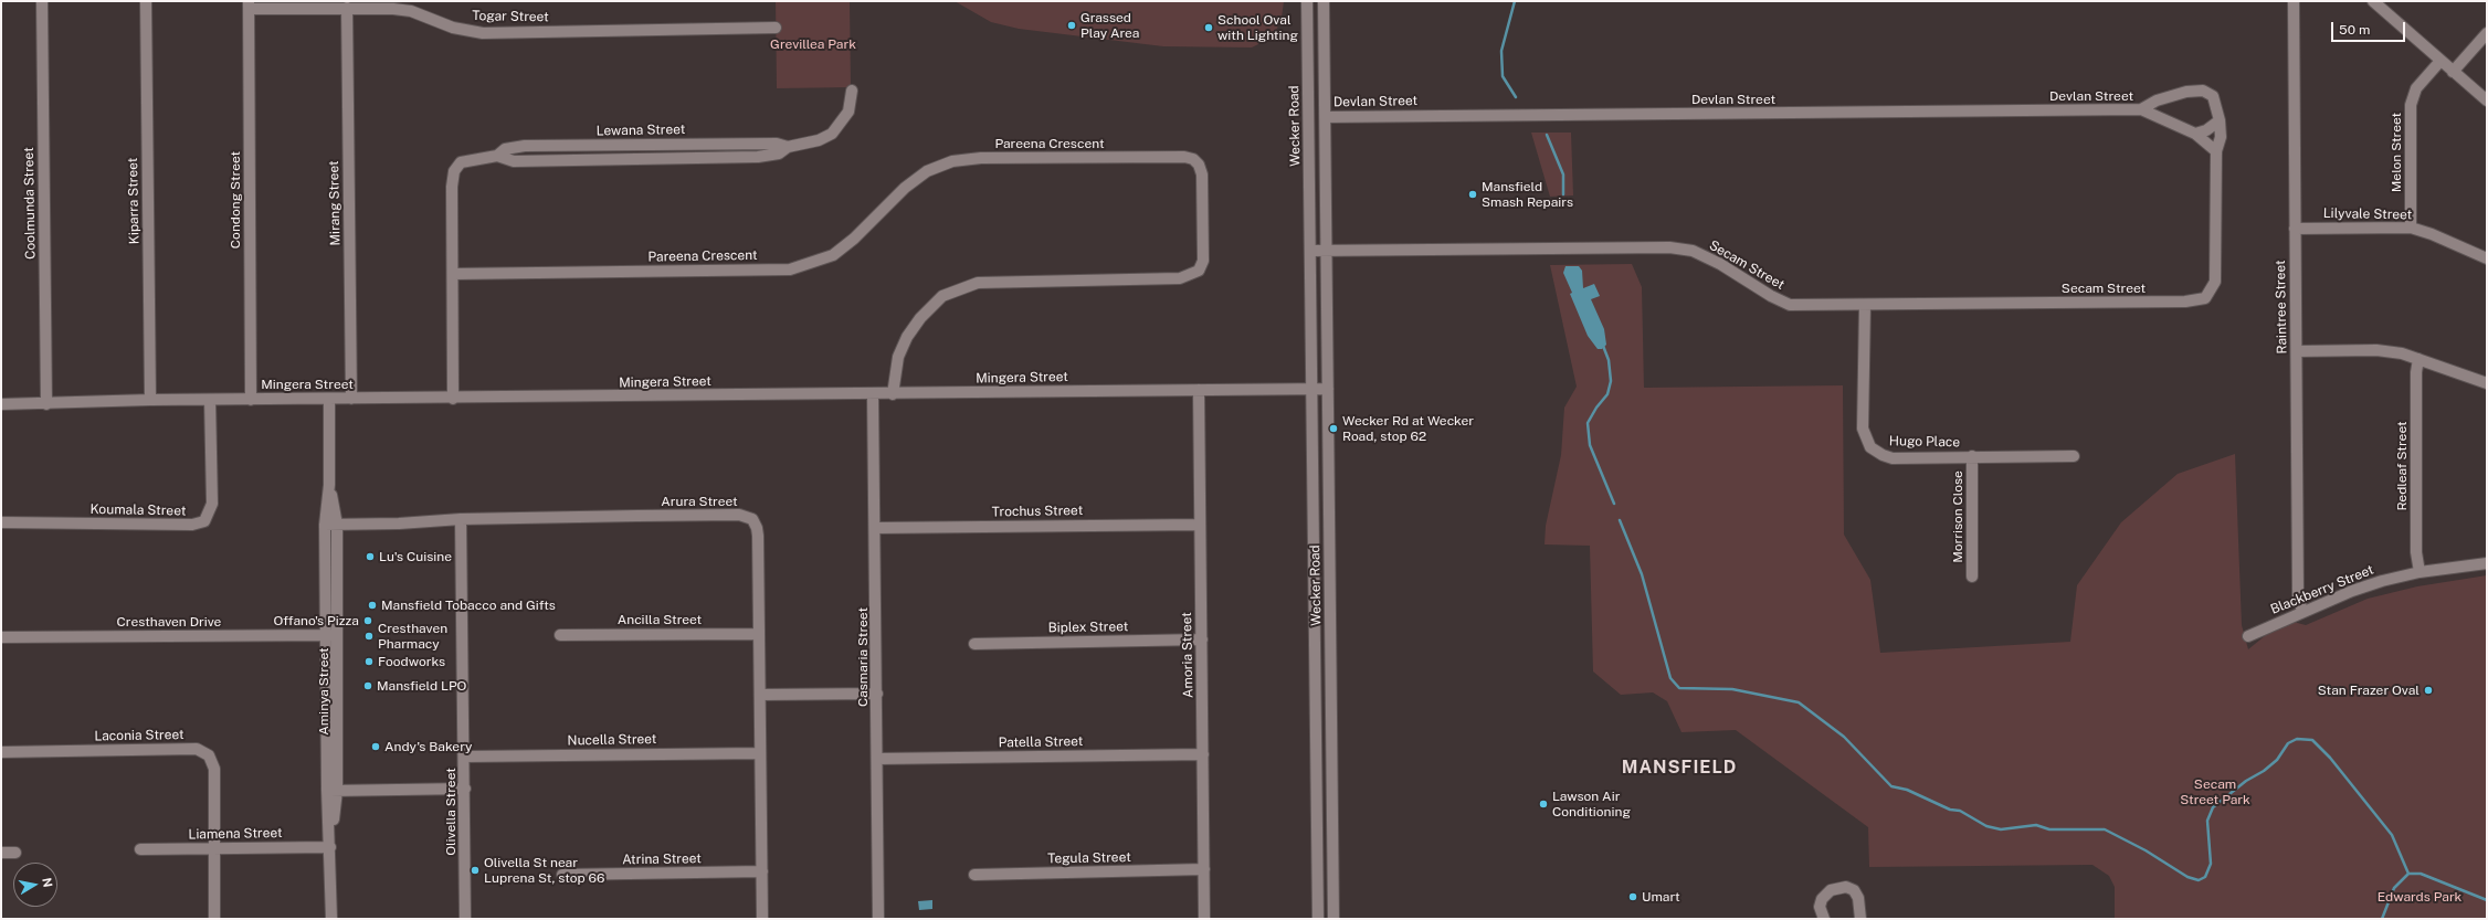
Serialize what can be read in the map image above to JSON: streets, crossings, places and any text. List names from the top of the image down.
{
  "streets": {
    "street": [
      "Togar Street",
      "Devlan Street",
      "Wecker Road",
      "Lewana Street",
      "Pareena Crescent",
      "Melon Street",
      "Condong Street",
      "Kiparra Street",
      "Coolmunda Street",
      "Mirang Street",
      "Lilyvale Street",
      "Secam Street",
      "Raintree Street",
      "Mingera Street",
      "Hugo Place",
      "Redleaf Street",
      "Arura Street",
      "Koumala Street",
      "Trochus Street",
      "Morrison Close",
      "Blackberry Street",
      "Ancilla Street",
      "Cresthaven Drive",
      "Biplex Street",
      "Amoria Street",
      "Casmaria Street",
      "Aminya Street",
      "Laconia Street",
      "Nucella Street",
      "Patella Street",
      "Olivella Street",
      "Liamena Street",
      "Tegula Street",
      "Atrina Street"
    ]
  },
  "crossings": [
    ["Togar Street", "Condong Street"],
    ["Togar Street", "Mirang Street"],
    ["Devlan Street", "Wecker Road"],
    ["Devlan Street", "Secam Street"],
    ["Wecker Road", "Secam Street"],
    ["Wecker Road", "Mingera Street"],
    ["Lewana Street", "Pareena Crescent"],
    ["Lewana Street", "Mingera Street"],
    ["Pareena Crescent", "Mingera Street"],
    ["Melon Street", "Lilyvale Street"],
    ["Condong Street", "Mingera Street"],
    ["Kiparra Street", "Mingera Street"],
    ["Coolmunda Street", "Mingera Street"],
    ["Mirang Street", "Mingera Street"],
    ["Lilyvale Street", "Raintree Street"],
    ["Secam Street", "Hugo Place"],
    ["Raintree Street", "Blackberry Street"],
    ["Mingera Street", "Koumala Street"],
    ["Mingera Street", "Amoria Street"],
    ["Mingera Street", "Casmaria Street"],
    ["Mingera Street", "Aminya Street"],
    ["Hugo Place", "Morrison Close"],
    ["Redleaf Street", "Blackberry Street"],
    ["Arura Street", "Ancilla Street"],
    ["Arura Street", "Aminya Street"],
    ["Arura Street", "Nucella Street"],
    ["Arura Street", "Olivella Street"],
    ["Arura Street", "Atrina Street"],
    ["Trochus Street", "Amoria Street"],
    ["Trochus Street", "Casmaria Street"],
    ["Cresthaven Drive", "Aminya Street"],
    ["Biplex Street", "Amoria Street"],
    ["Amoria Street", "Patella Street"],
    ["Amoria Street", "Tegula Street"],
    ["Casmaria Street", "Patella Street"],
    ["Aminya Street", "Liamena Street"],
    ["Laconia Street", "Liamena Street"],
    ["Nucella Street", "Olivella Street"]
  ],
  "districts": ["MANSFIELD"],
  "parks": ["Grevillea Park", "Secam Street Park", "Edwards Park"],
  "places": [
    "Grassed Play Area",
    "School Oval with Lighting",
    "Mansfield Smash Repairs",
    "Wecker Rd at Wecker Road, stop 62",
    "Lu's Cuisine",
    "Mansfield Tobacco and Gifts",
    "Offano's Pizza",
    "Cresthaven Pharmacy",
    "Foodworks",
    "Mansfield LPO",
    "Stan Frazer Oval",
    "Andy's Bakery",
    "Lawson Air Conditioning",
    "Olivella St near Luprena St, stop 66",
    "Umart"
  ],
  "scale_bar": "50 m",
  "north": "right"
}
